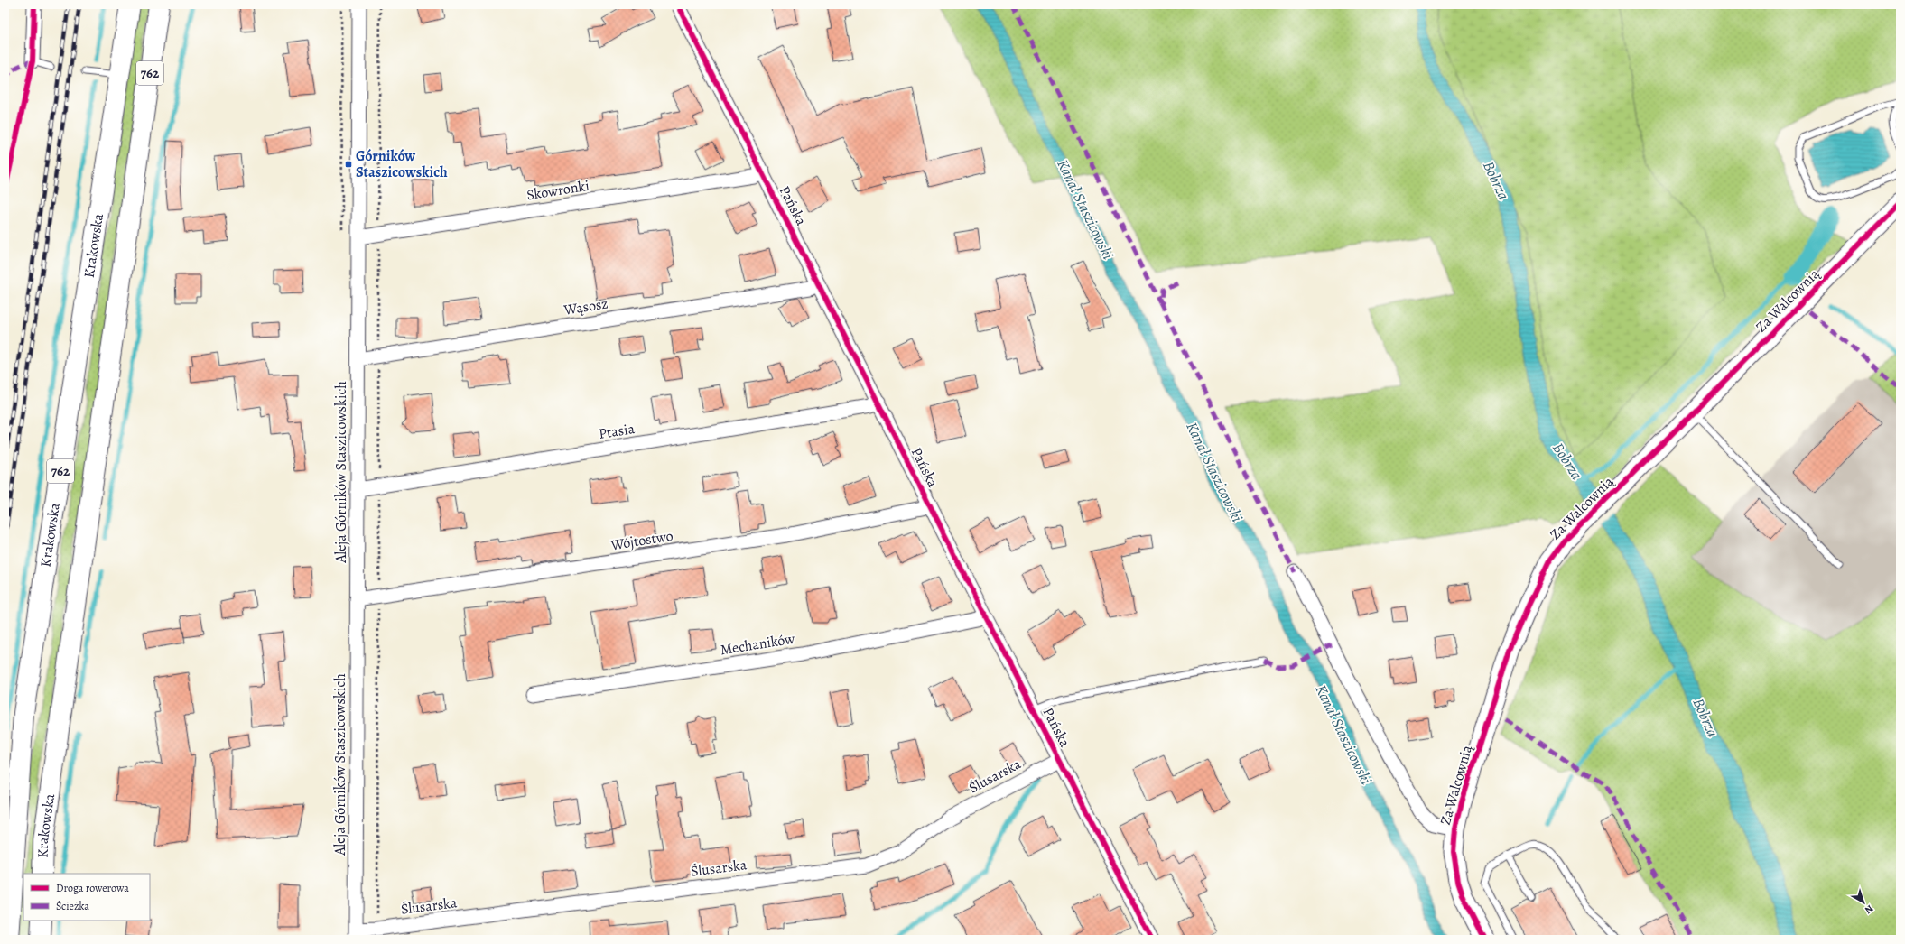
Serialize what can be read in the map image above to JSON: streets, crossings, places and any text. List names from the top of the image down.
{
  "streets": {
    "main road": ["762", "Krakowska", "Za Walcownią"],
    "street": [
      "Skowronki",
      "Pańska",
      "Wąsosz",
      "Ptasia",
      "Aleja Górników Staszicowskich",
      "Wójtostwo",
      "Mechaników",
      "Ślusarska"
    ]
  },
  "crossings": [
    ["Skowronki", "Pańska"],
    ["Skowronki", "Aleja Górników Staszicowskich"],
    ["Pańska", "Wąsosz"],
    ["Pańska", "Ptasia"],
    ["Pańska", "Wójtostwo"],
    ["Pańska", "Mechaników"],
    ["Pańska", "Ślusarska"],
    ["Wąsosz", "Aleja Górników Staszicowskich"],
    ["Ptasia", "Aleja Górników Staszicowskich"],
    ["Aleja Górników Staszicowskich", "Wójtostwo"],
    ["Aleja Górników Staszicowskich", "Ślusarska"]
  ],
  "water": ["Bobrza", "Kanał Staszicowski"],
  "places": {
    "transit": ["Górników Staszicowskich"]
  },
  "legend": ["Droga rowerowa", "Ścieżka"],
  "north": "bottom right"
}
